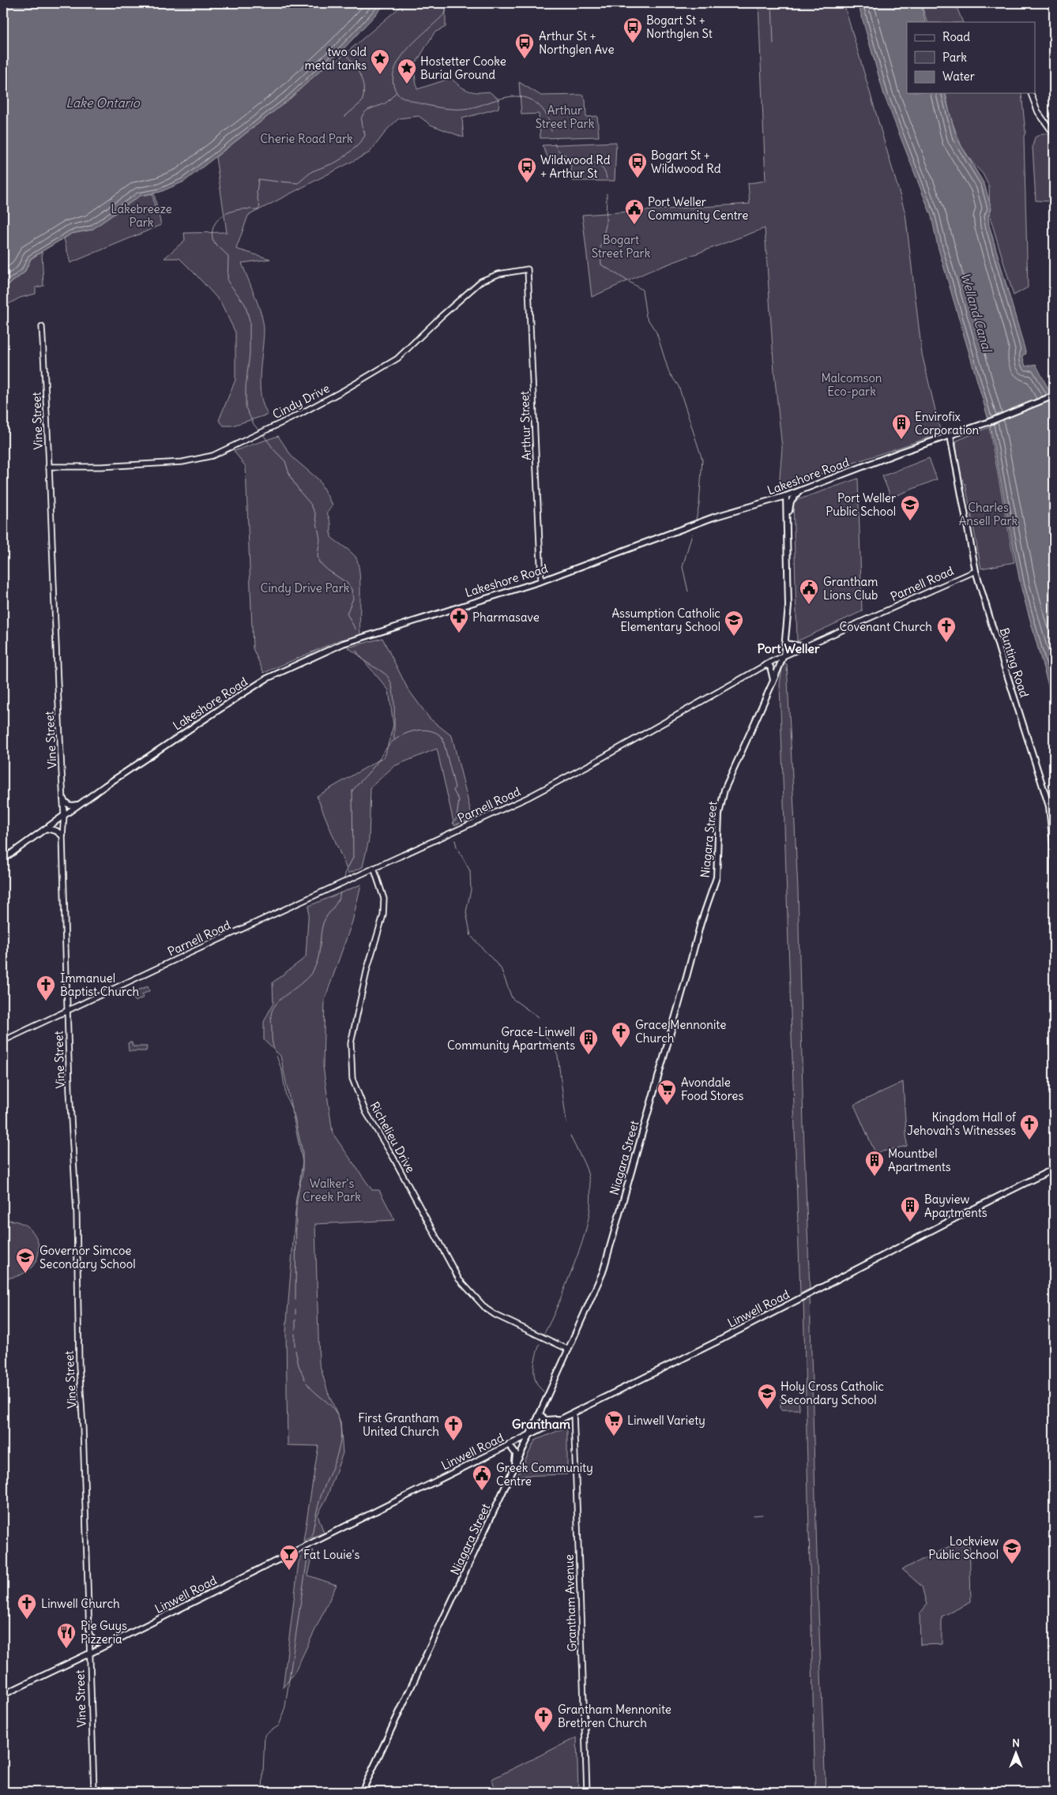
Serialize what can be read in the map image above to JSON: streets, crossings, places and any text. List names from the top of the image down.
{
  "streets": {
    "main road": [
      "Lakeshore Road",
      "Bunting Road",
      "Niagara Street",
      "Linwell Road"
    ],
    "street": [
      "Cindy Drive",
      "Vine Street",
      "Arthur Street",
      "Parnell Road",
      "Richelieu Drive",
      "Grantham Avenue"
    ]
  },
  "crossings": [
    ["Cindy Drive", "Vine Street"],
    ["Cindy Drive", "Arthur Street"],
    ["Vine Street", "Lakeshore Road"],
    ["Vine Street", "Parnell Road"],
    ["Vine Street", "Linwell Road"],
    ["Arthur Street", "Lakeshore Road"],
    ["Lakeshore Road", "Bunting Road"],
    ["Lakeshore Road", "Niagara Street"],
    ["Parnell Road", "Bunting Road"],
    ["Parnell Road", "Niagara Street"],
    ["Parnell Road", "Richelieu Drive"],
    ["Niagara Street", "Richelieu Drive"],
    ["Niagara Street", "Linwell Road"],
    ["Linwell Road", "Grantham Avenue"]
  ],
  "districts": ["Port Weller", "Grantham"],
  "water": ["Lake Ontario", "Welland Canal"],
  "parks": [
    "Arthur Street Park",
    "Cherie Road Park",
    "Lakebreeze Park",
    "Bogart Street Park",
    "Malcomson Eco-park",
    "Charles Ansell Park",
    "Cindy Drive Park",
    "Walker's Creek Park"
  ],
  "places": {
    "bus stop": [
      "Bogart St + Northglen St",
      "Arthur St + Northglen Ave",
      "Bogart St + Wildwood Rd",
      "Wildwood Rd + Arthur St"
    ],
    "place": ["two old metal tanks", "Hostetter Cooke Burial Ground"],
    "public building": ["Port Weller Community Centre", "Grantham Lions Club", "Greek Community Centre"],
    "building": [
      "Envirofix Corporation",
      "Grace-Linwell Community Apartments",
      "Mountbel Apartments",
      "Bayview Apartments"
    ],
    "school or university": [
      "Port Weller Public School",
      "Assumption Catholic Elementary School",
      "Governor Simcoe Secondary School",
      "Holy Cross Catholic Secondary School",
      "Lockview Public School"
    ],
    "pharmacy": ["Pharmasave"],
    "church": [
      "Covenant Church",
      "Immanuel Baptist Church",
      "Grace Mennonite Church",
      "Kingdom Hall of Jehovah's Witnesses",
      "First Grantham United Church",
      "Linwell Church",
      "Grantham Mennonite Brethren Church"
    ],
    "supermarket": ["Avondale Food Stores", "Linwell Variety"],
    "bar": ["Fat Louie's"],
    "restaurant": ["Pie Guys Pizzeria"]
  },
  "legend": ["Road", "Park", "Water"],
  "north": "top"
}
